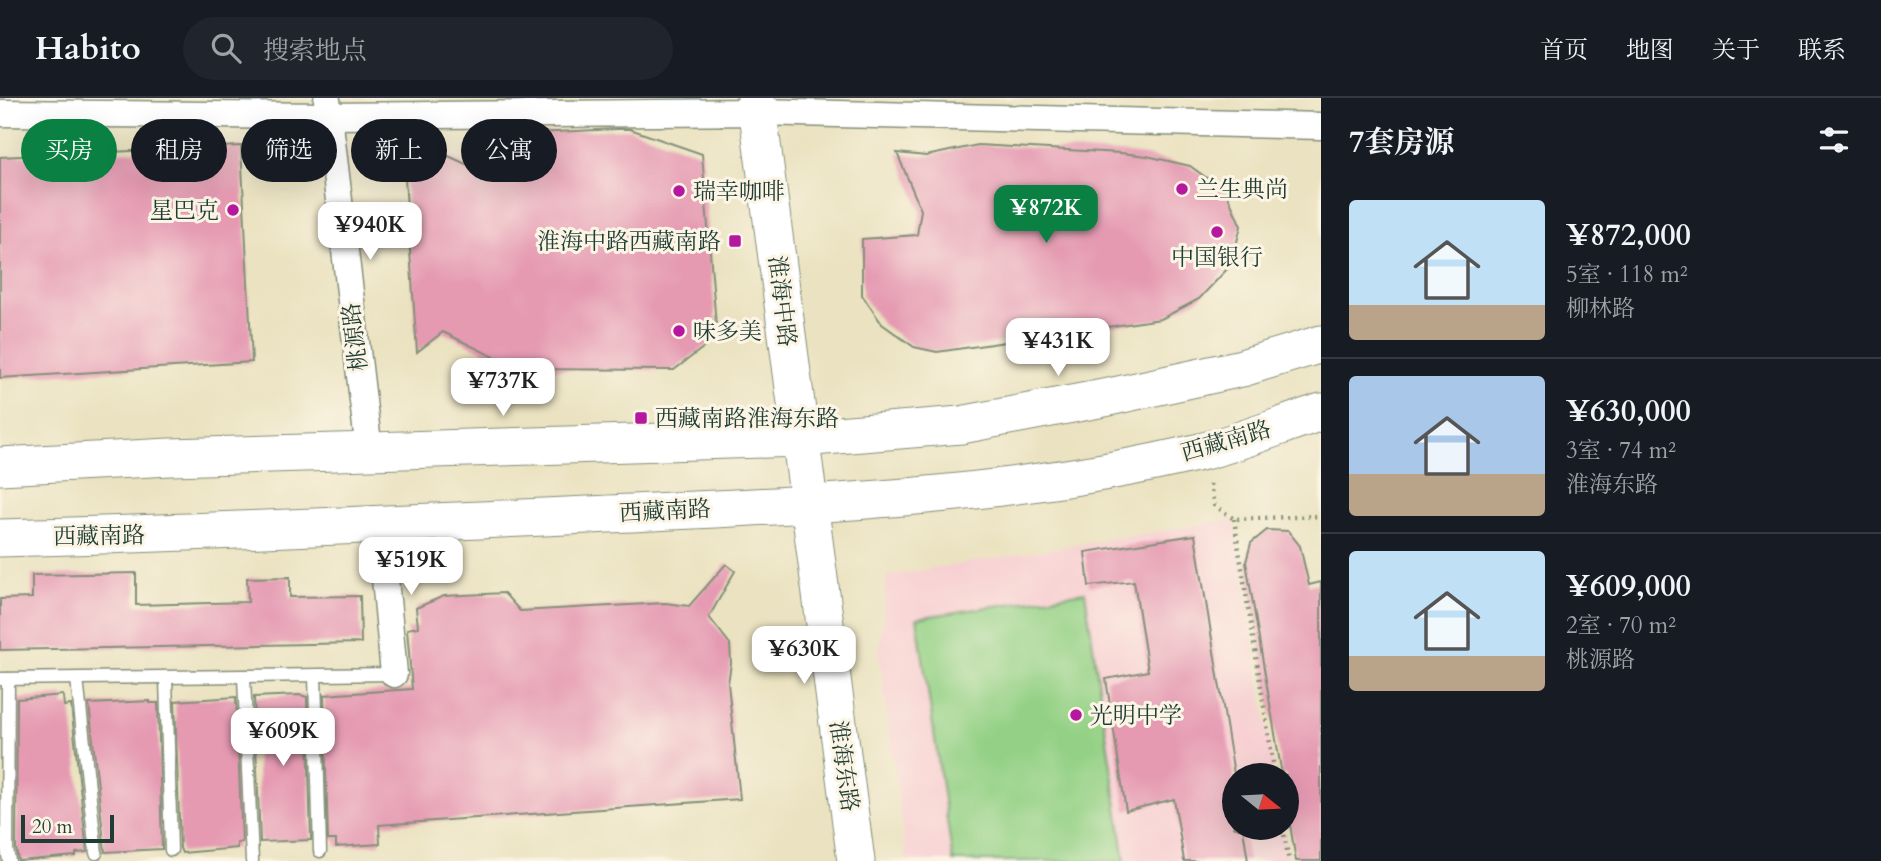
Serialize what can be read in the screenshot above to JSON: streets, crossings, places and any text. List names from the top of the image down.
{
  "streets": {
    "main road": ["淮海中路", "西藏南路", "淮海东路"],
    "street": ["桃源路"]
  },
  "crossings": [
    ["淮海中路", "西藏南路"],
    ["淮海中路", "淮海东路"],
    ["西藏南路", "淮海东路"]
  ],
  "places": {
    "other": [
      "兰生典尚",
      "瑞幸咖啡",
      "星巴克",
      "中国银行",
      "味多美",
      "光明中学"
    ],
    "transit": ["淮海中路西藏南路", "西藏南路淮海东路"]
  },
  "scale_bar": "20 m",
  "north": "right",
  "page": {
    "header": "Habito",
    "search": "搜索地点",
    "nav": [
      "首页",
      "地图",
      "关于",
      "联系"
    ],
    "heading": "7套房源",
    "chip": [
      "买房",
      "租房",
      "筛选",
      "新上",
      "公寓"
    ],
    "list": [
      {
        "name": "¥872,000",
        "note": "5室 · 118 m² · 柳林路"
      },
      {
        "name": "¥630,000",
        "note": "3室 · 74 m² · 淮海东路"
      },
      {
        "name": "¥609,000",
        "note": "2室 · 70 m² · 桃源路"
      }
    ],
    "price": [
      "¥872K",
      "¥940K",
      "¥431K",
      "¥737K",
      "¥519K",
      "¥630K",
      "¥609K"
    ],
    "scale": "20 m"
  }
}
